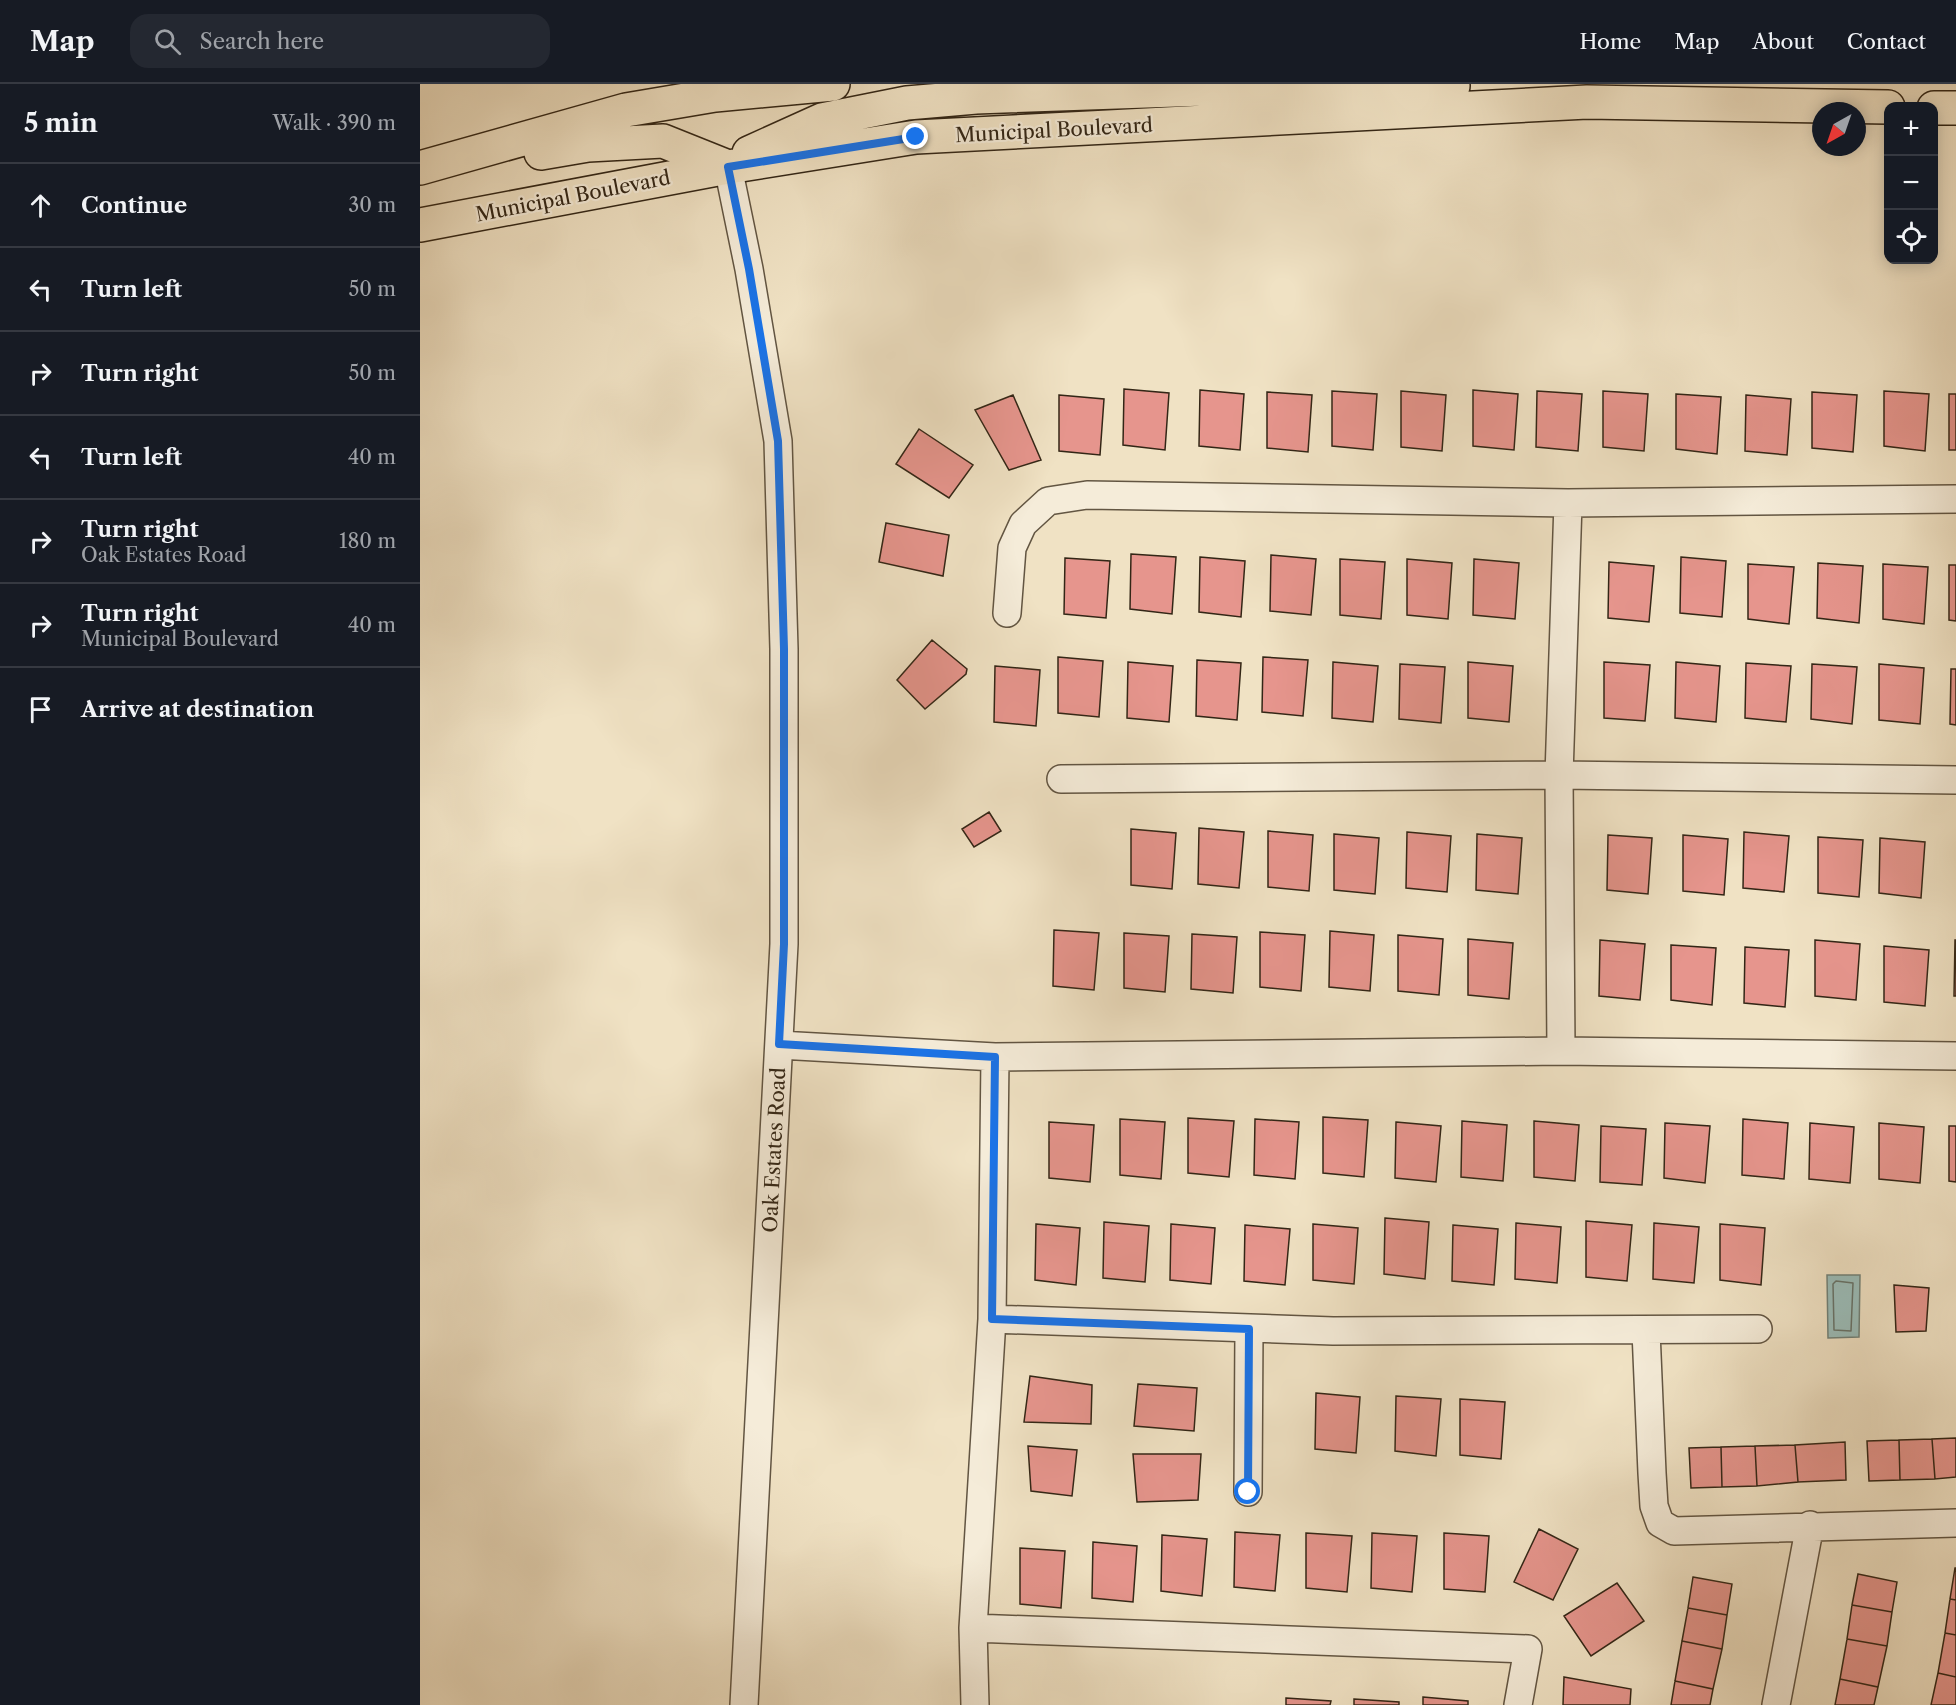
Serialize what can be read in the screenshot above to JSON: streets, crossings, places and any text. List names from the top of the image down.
{
  "streets": {
    "main road": ["Municipal Boulevard"],
    "street": ["Oak Estates Road"]
  },
  "crossings": [
    ["Municipal Boulevard", "Oak Estates Road"]
  ],
  "north": "bottom left",
  "page": {
    "header": "Map",
    "search": "Search here",
    "nav": [
      "Home",
      "Map",
      "About",
      "Contact"
    ],
    "heading": ["5 min", "Walk · 390 m"],
    "map_buttons": ["+", "−"],
    "list": [
      ["Continue", "30 m"],
      ["Turn left", "50 m"],
      ["Turn right", "50 m"],
      ["Turn left", "40 m"],
      ["Turn right", "Oak Estates Road", "180 m"],
      ["Turn right", "Municipal Boulevard", "40 m"],
      "Arrive at destination"
    ]
  }
}
